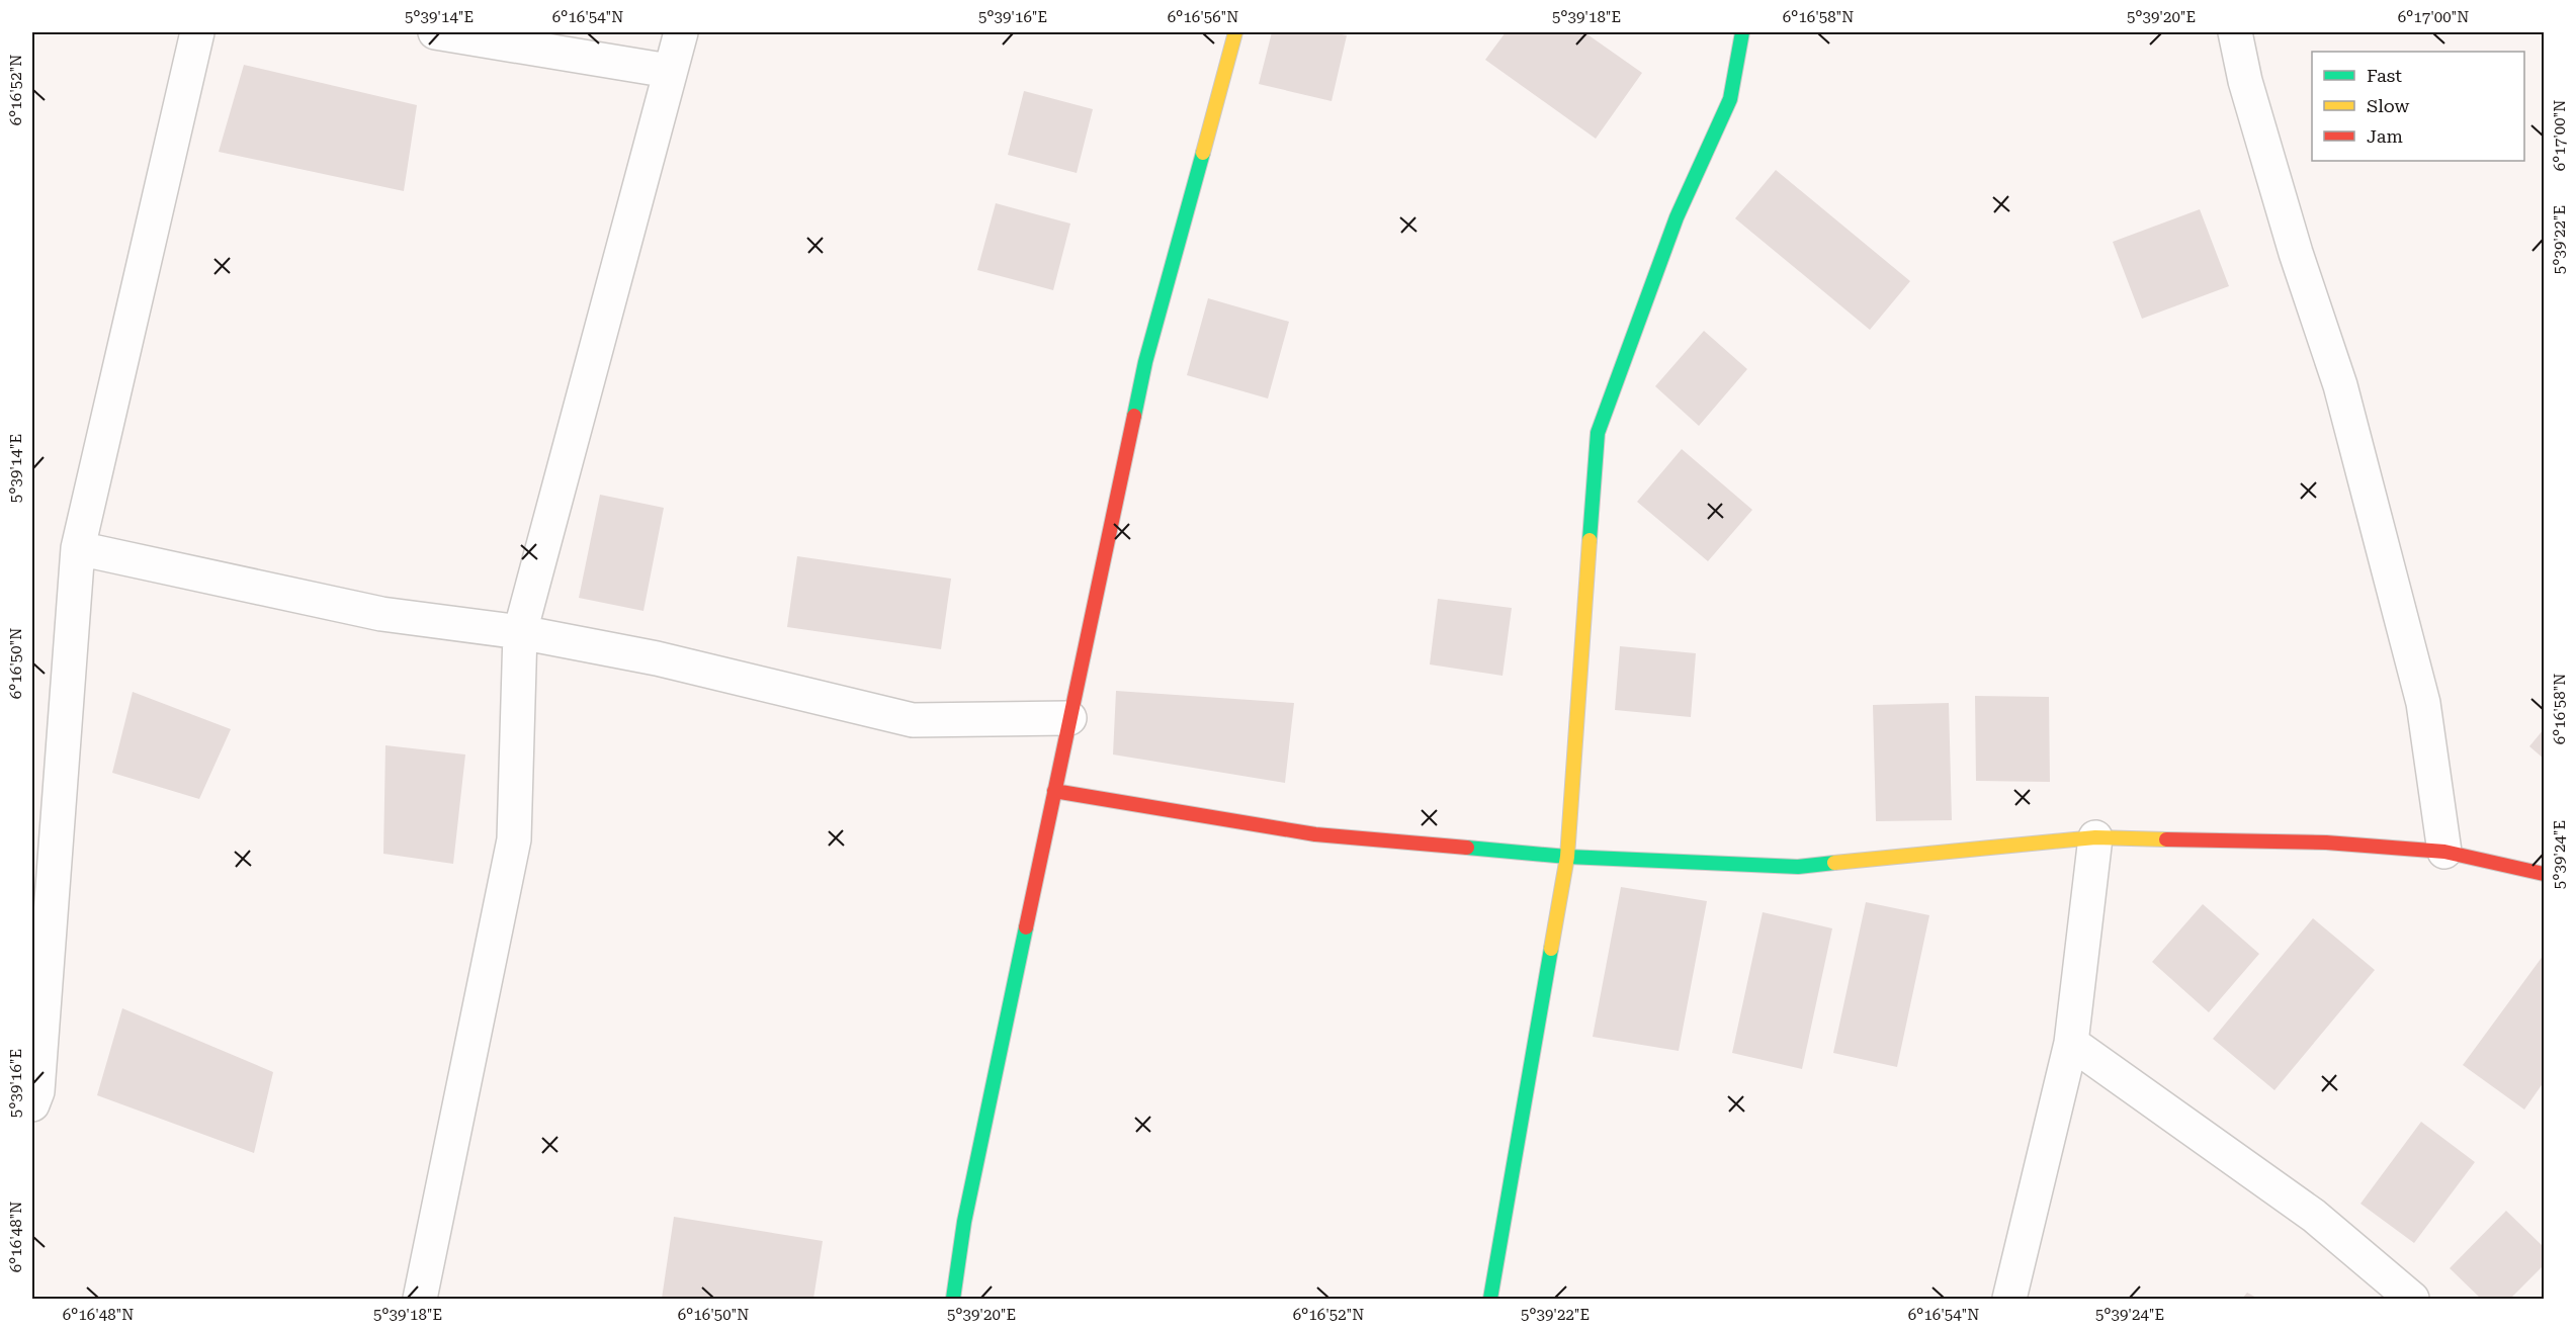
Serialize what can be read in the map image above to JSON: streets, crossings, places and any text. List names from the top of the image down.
{
  "legend": ["Fast", "Slow", "Jam"],
  "coordinates": [
    "5°39'14\"E",
    "6°16'54\"N",
    "5°39'16\"E",
    "6°16'56\"N",
    "5°39'18\"E",
    "6°16'58\"N",
    "5°39'20\"E",
    "6°17'00\"N",
    "6°16'52\"N",
    "5°39'22\"E",
    "6°16'50\"N",
    "5°39'24\"E",
    "6°16'48\"N"
  ]
}
